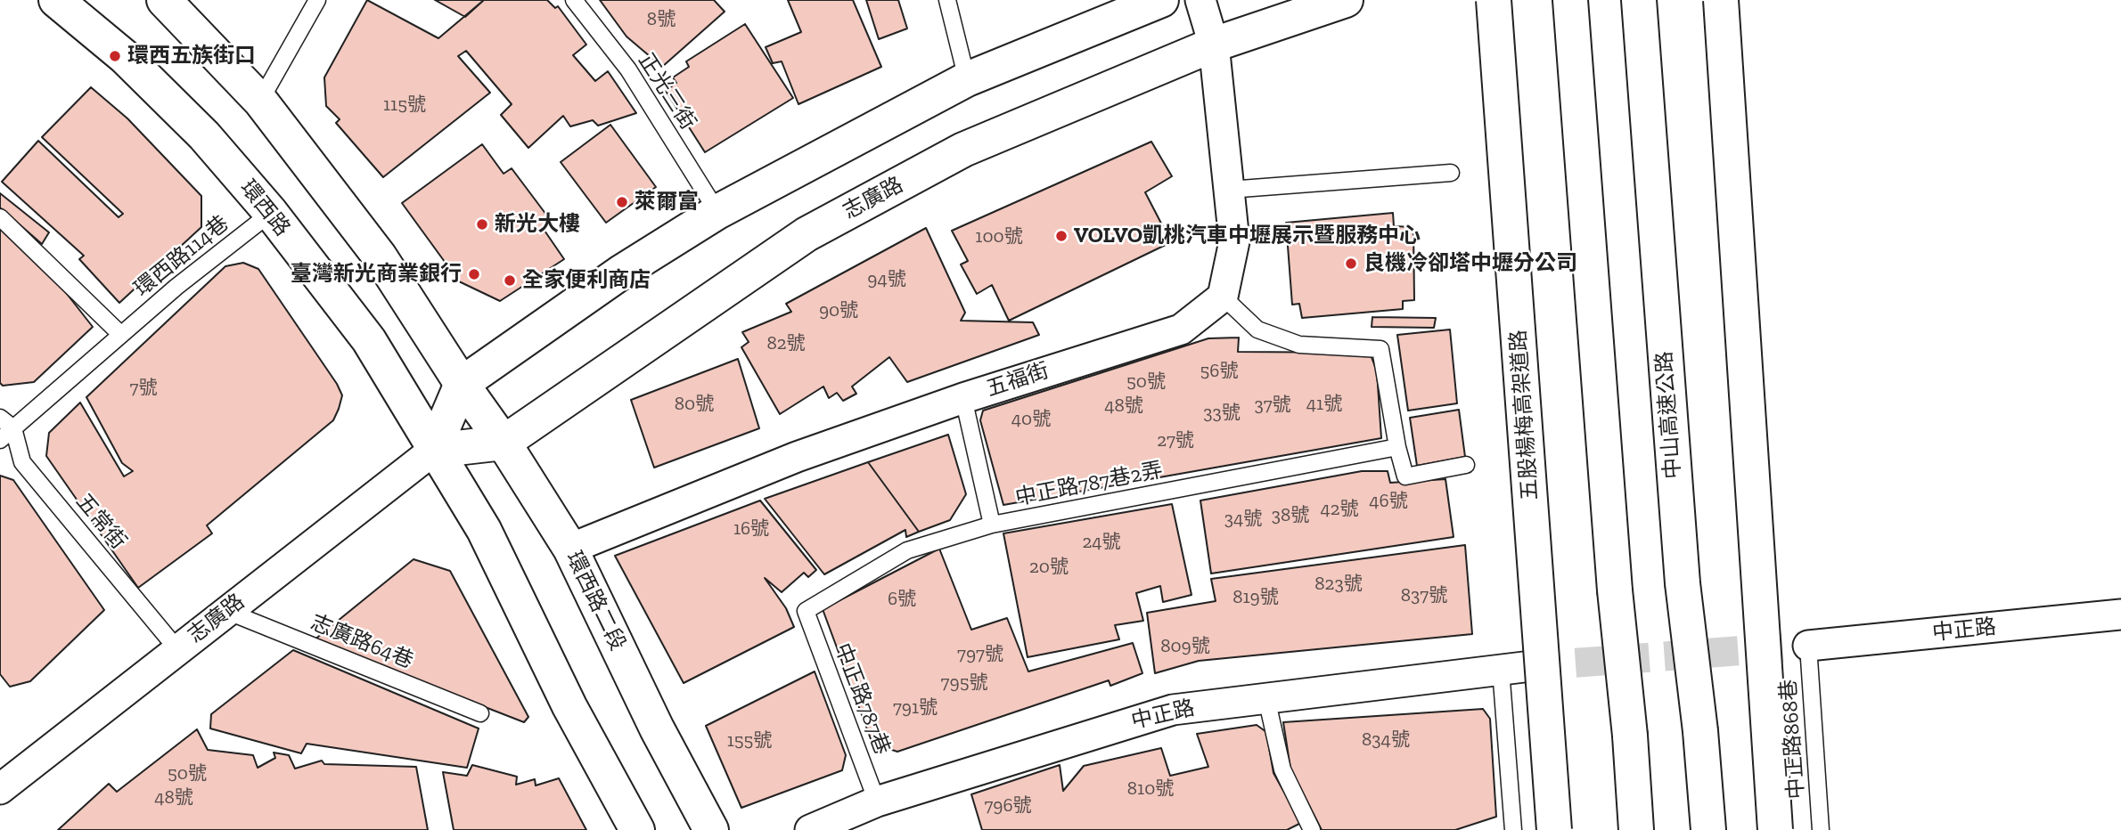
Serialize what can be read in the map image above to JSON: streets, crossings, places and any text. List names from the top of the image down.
{
  "streets": {
    "main road": [
      "志廣路",
      "環西路",
      "五股楊梅高架道路",
      "中山高速公路",
      "環西路二段"
    ],
    "street": ["五福街", "中正路"],
    "lane": [
      "正光三街",
      "環西路114巷",
      "中正路787巷2弄",
      "五常街",
      "志廣路64巷",
      "中正路787巷",
      "中正路868巷"
    ]
  },
  "crossings": [
    ["志廣路", "環西路"],
    ["志廣路", "五常街"],
    ["志廣路", "環西路二段"],
    ["志廣路", "志廣路64巷"],
    ["環西路", "環西路114巷"],
    ["環西路114巷", "五常街"],
    ["五福街", "環西路二段"],
    ["中正路787巷2弄", "中正路787巷"],
    ["中正路", "中正路787巷"],
    ["中正路", "中正路868巷"]
  ],
  "places": [
    "環西五族街口",
    "萊爾富",
    "新光大樓",
    "VOLVO凱桃汽車中壢展示暨服務中心",
    "良機冷卻塔中壢分公司",
    "臺灣新光商業銀行",
    "全家便利商店"
  ],
  "house_numbers": [
    "8號",
    "115號",
    "100號",
    "94號",
    "90號",
    "82號",
    "56號",
    "50號",
    "7號",
    "80號",
    "41號",
    "37號",
    "48號",
    "33號",
    "40號",
    "27號",
    "46號",
    "42號",
    "38號",
    "34號",
    "16號",
    "24號",
    "20號",
    "823號",
    "837號",
    "819號",
    "6號",
    "809號",
    "797號",
    "795號",
    "791號",
    "834號",
    "155號",
    "50號",
    "810號",
    "48號",
    "796號"
  ]
}
